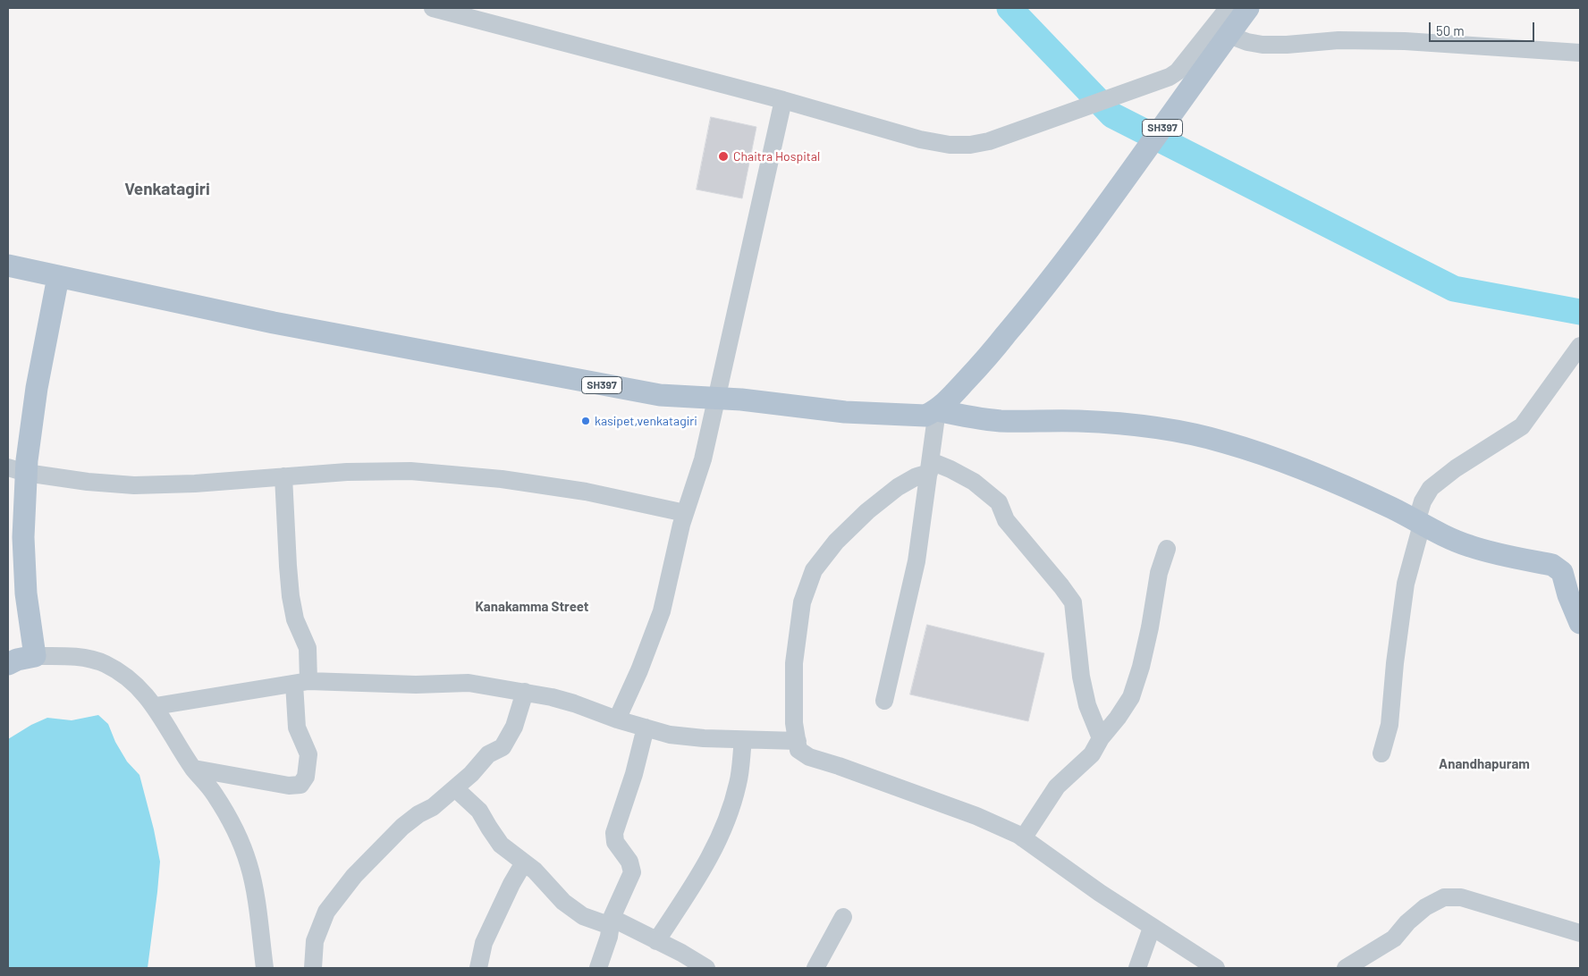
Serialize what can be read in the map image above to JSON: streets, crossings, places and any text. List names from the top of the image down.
{
  "streets": {
    "main road": ["SH397"]
  },
  "districts": ["Venkatagiri", "Kanakamma Street", "Anandhapuram"],
  "places": ["Chaitra Hospital", "kasipet,venkatagiri"],
  "scale_bar": "50 m"
}
